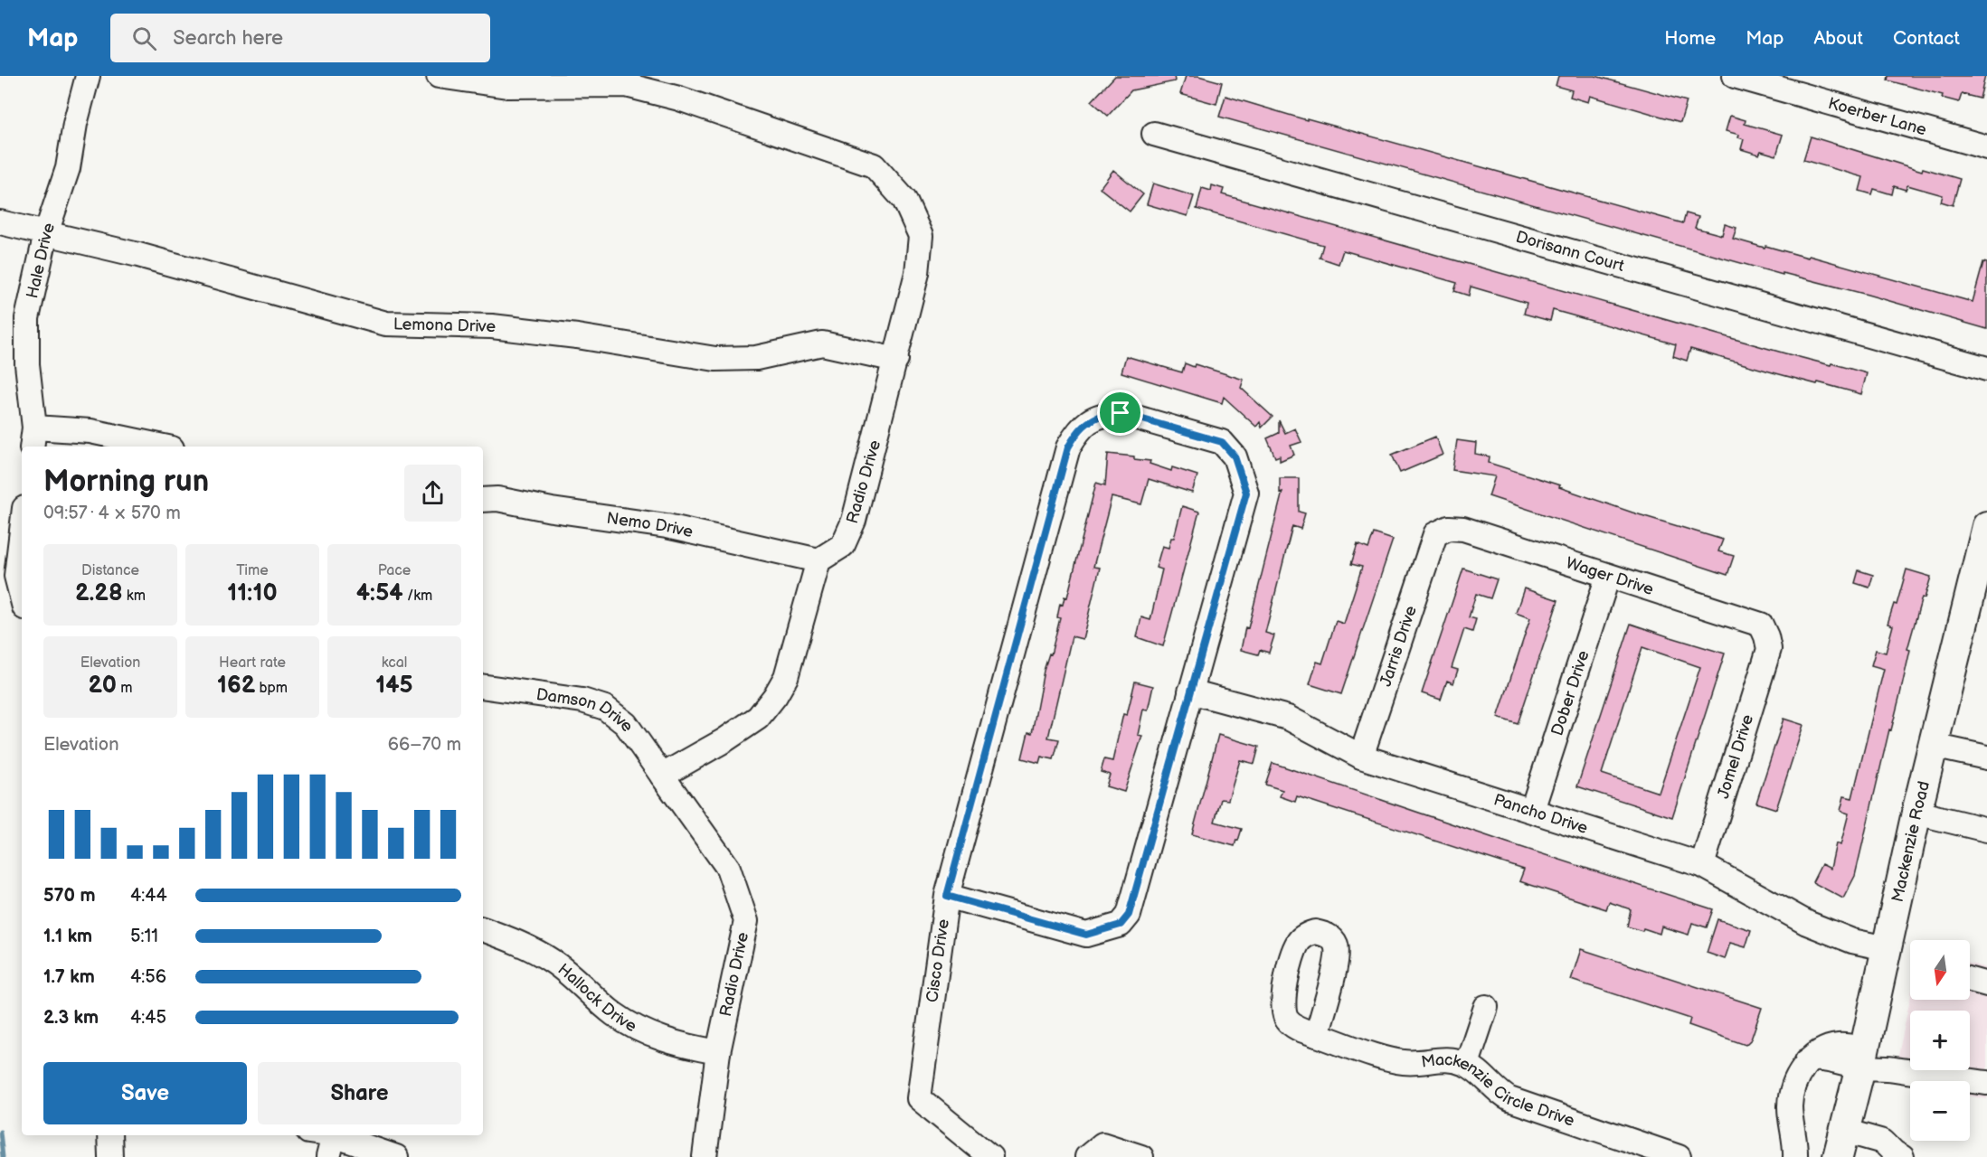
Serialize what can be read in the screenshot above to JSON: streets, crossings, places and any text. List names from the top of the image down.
{
  "streets": {
    "main road": ["Mackenzie Road"],
    "street": [
      "Koerber Lane",
      "Dorisann Court",
      "Hale Drive",
      "Lemona Drive",
      "Radio Drive",
      "Nemo Drive",
      "Wager Drive",
      "Jarris Drive",
      "Dober Drive",
      "Damson Drive",
      "Jomel Drive",
      "Pancho Drive",
      "Cisco Drive",
      "Hallock Drive",
      "Mackenzie Circle Drive"
    ]
  },
  "crossings": [
    ["Hale Drive", "Lemona Drive"],
    ["Lemona Drive", "Radio Drive"],
    ["Radio Drive", "Nemo Drive"],
    ["Radio Drive", "Damson Drive"],
    ["Radio Drive", "Hallock Drive"],
    ["Wager Drive", "Jarris Drive"],
    ["Wager Drive", "Dober Drive"],
    ["Wager Drive", "Jomel Drive"],
    ["Jarris Drive", "Pancho Drive"],
    ["Dober Drive", "Pancho Drive"],
    ["Jomel Drive", "Pancho Drive"],
    ["Pancho Drive", "Mackenzie Road"],
    ["Pancho Drive", "Cisco Drive"]
  ],
  "north": "bottom",
  "page": {
    "header": "Map",
    "search": "Search here",
    "nav": [
      "Home",
      "Map",
      "About",
      "Contact"
    ],
    "heading": ["Morning run", "09:57 · 4 × 570 m"],
    "stats": [
      ["Distance", "2.28 km"],
      ["Time", "11:10"],
      ["Pace", "4:54 /km"],
      ["Elevation", "20 m"],
      ["Heart rate", "162 bpm"],
      ["kcal", "145"]
    ],
    "chart": ["Elevation", "66–70 m"],
    "list": [
      {
        "name": "570 m",
        "note": "4:44"
      },
      {
        "name": "1.1 km",
        "note": "5:11"
      },
      {
        "name": "1.7 km",
        "note": "4:56"
      },
      {
        "name": "2.3 km",
        "note": "4:45"
      }
    ],
    "map_buttons": ["+", "−"],
    "buttons": ["Save", "Share"]
  }
}
